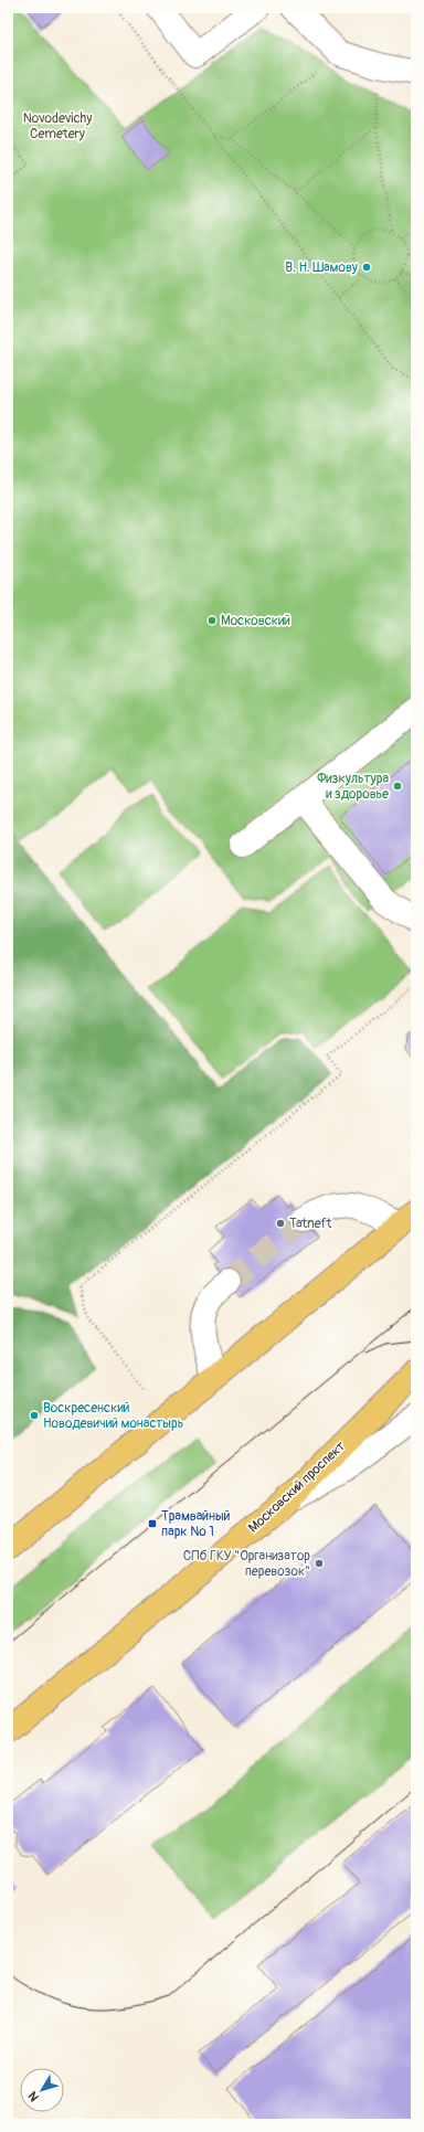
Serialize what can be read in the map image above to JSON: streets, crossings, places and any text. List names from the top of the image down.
{
  "streets": {
    "main road": ["Московский проспект"]
  },
  "parks": ["Novodevichy Cemetery"],
  "places": {
    "other": [
      "В. Н. Шамову",
      "Московский",
      "Физкультура и здоровье",
      "Tatneft",
      "Воскресенский Новодевичий монастырь",
      "СПб ГКУ \"Организатор перевозок\""
    ],
    "transit": ["Трамвайный парк № 1"]
  },
  "north": "bottom left"
}
